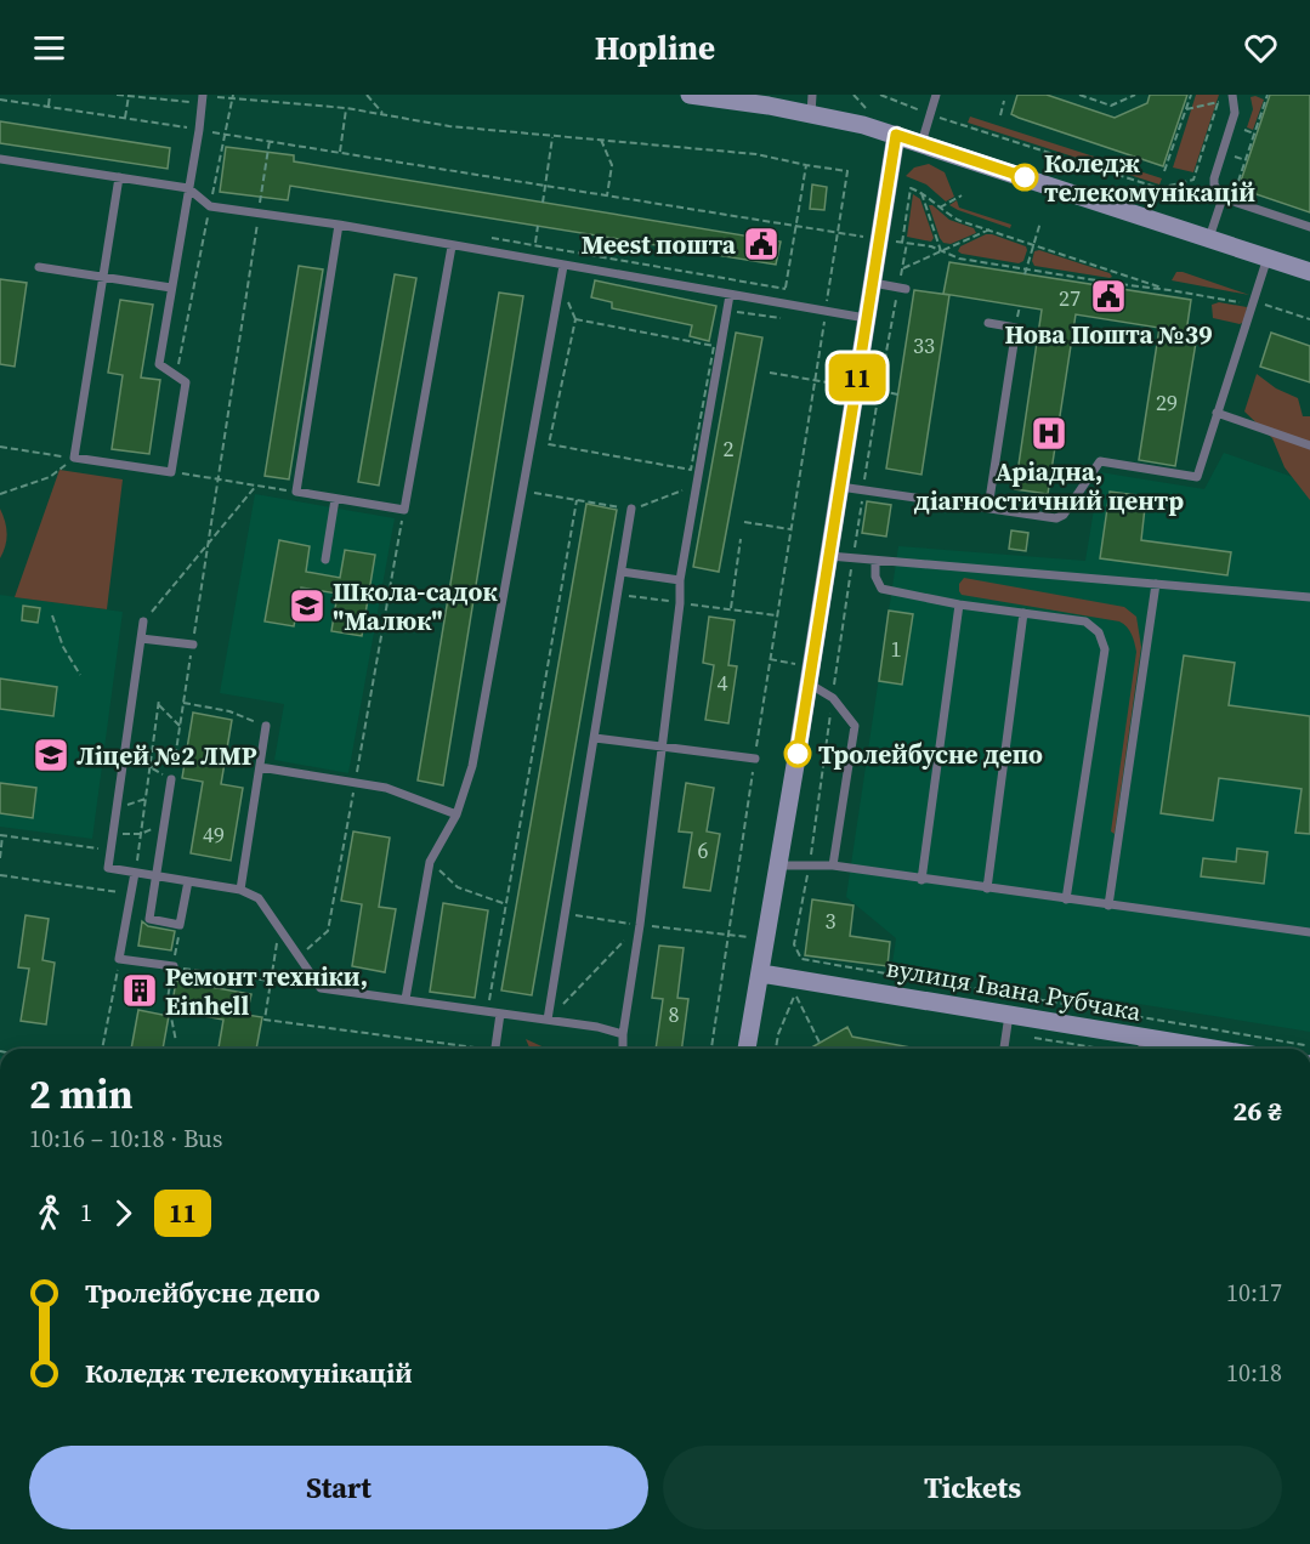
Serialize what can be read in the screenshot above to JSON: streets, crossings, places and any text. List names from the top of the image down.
{
  "streets": {
    "street": ["вулиця Івана Рубчака"]
  },
  "places": {
    "other": ["Коледж телекомунікацій", "Тролейбусне депо"],
    "public building": ["Meest пошта", "Нова Пошта №39"],
    "hospital": ["Аріадна, діагностичний центр"],
    "school or university": ["Школа-садок \"Малюк\"", "Ліцей №2 ЛМР"],
    "building": ["Ремонт техніки, Einhell"]
  },
  "lines": ["bus line 11"],
  "house_numbers": [
    "27",
    "33",
    "29",
    "2",
    "1",
    "4",
    "49",
    "6",
    "3",
    "8"
  ],
  "page": {
    "header": "Hopline",
    "on_map": "11",
    "heading": ["2 min", "10:16 – 10:18 · Bus", "26 ₴"],
    "legs": ["1", "11"],
    "list": [
      {
        "name": "Тролейбусне депо",
        "value": "10:17"
      },
      {
        "name": "Коледж телекомунікацій",
        "value": "10:18"
      }
    ],
    "buttons": ["Start", "Tickets"]
  }
}
